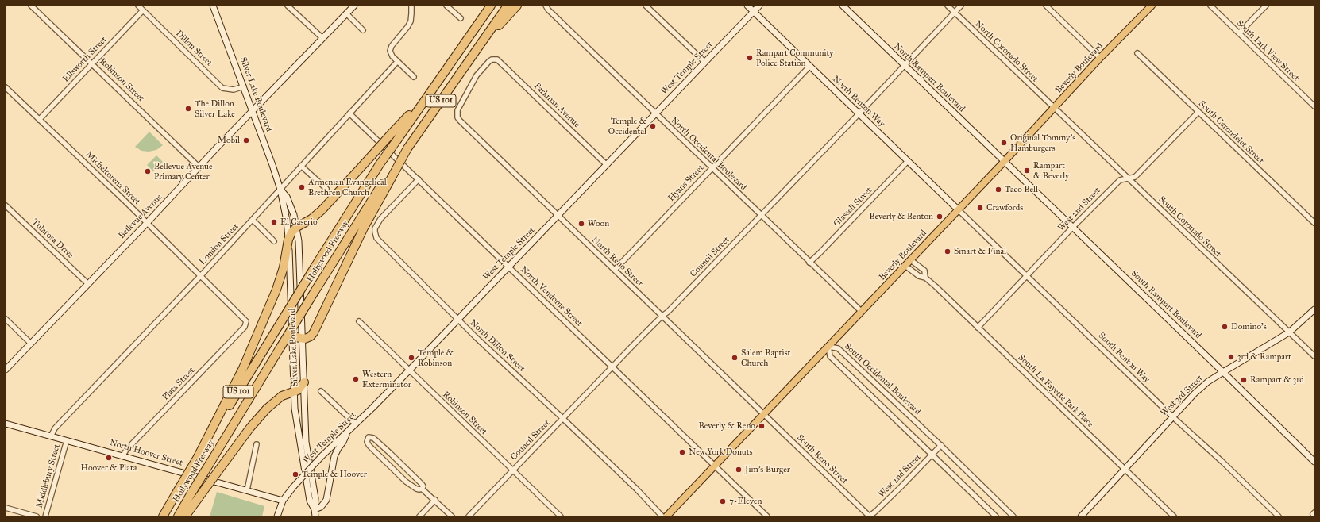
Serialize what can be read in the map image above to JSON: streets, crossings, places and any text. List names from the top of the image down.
{
  "streets": {
    "highway": ["US 101", "Hollywood Freeway"],
    "main road": [
      "West Temple Street",
      "Beverly Boulevard",
      "North Rampart Boulevard",
      "Silver Lake Boulevard",
      "North Benton Way",
      "Bellevue Avenue",
      "South Rampart Boulevard",
      "West 3rd Street",
      "North Hoover Street"
    ],
    "street": [
      "Dillon Street",
      "South Park View Street",
      "North Coronado Street",
      "Ellsworth Street",
      "Robinson Street",
      "Parkman Avenue",
      "South Carondelet Street",
      "North Occidental Boulevard",
      "Micheltorena Street",
      "Hyans Street",
      "Glassell Street",
      "West 2nd Street",
      "South Coronado Street",
      "Tularosa Drive",
      "London Street",
      "Council Street",
      "North Reno Street",
      "North Vendome Street",
      "North Dillon Street",
      "South Benton Way",
      "South Occidental Boulevard",
      "Plata Street",
      "South La Fayette Park Place",
      "South Reno Street",
      "Middlebury Street"
    ]
  },
  "crossings": [
    ["Dillon Street", "Ellsworth Street"],
    ["Dillon Street", "Silver Lake Boulevard"],
    ["North Coronado Street", "Beverly Boulevard"],
    ["North Coronado Street", "South Coronado Street"],
    ["North Coronado Street", "Council Street"],
    ["Ellsworth Street", "Robinson Street"],
    ["Ellsworth Street", "Micheltorena Street"],
    ["West Temple Street", "Robinson Street"],
    ["West Temple Street", "North Benton Way"],
    ["West Temple Street", "Parkman Avenue"],
    ["West Temple Street", "North Occidental Boulevard"],
    ["West Temple Street", "North Reno Street"],
    ["West Temple Street", "North Vendome Street"],
    ["West Temple Street", "North Dillon Street"],
    ["West Temple Street", "North Hoover Street"],
    ["Beverly Boulevard", "North Rampart Boulevard"],
    ["Beverly Boulevard", "North Benton Way"],
    ["Beverly Boulevard", "North Occidental Boulevard"],
    ["Beverly Boulevard", "South Coronado Street"],
    ["Beverly Boulevard", "North Reno Street"],
    ["Beverly Boulevard", "North Vendome Street"],
    ["Beverly Boulevard", "South Rampart Boulevard"],
    ["Beverly Boulevard", "North Dillon Street"],
    ["Beverly Boulevard", "South Benton Way"],
    ["Beverly Boulevard", "South Occidental Boulevard"],
    ["Beverly Boulevard", "South La Fayette Park Place"],
    ["Beverly Boulevard", "South Reno Street"],
    ["North Rampart Boulevard", "Council Street"],
    ["North Rampart Boulevard", "South Rampart Boulevard"],
    ["Robinson Street", "Bellevue Avenue"],
    ["Robinson Street", "Council Street"],
    ["Silver Lake Boulevard", "Bellevue Avenue"],
    ["Silver Lake Boulevard", "London Street"],
    ["North Benton Way", "Hyans Street"],
    ["North Benton Way", "Glassell Street"],
    ["North Benton Way", "Council Street"],
    ["North Benton Way", "South Benton Way"],
    ["Parkman Avenue", "North Reno Street"],
    ["South Carondelet Street", "West 2nd Street"],
    ["North Occidental Boulevard", "Hyans Street"],
    ["North Occidental Boulevard", "Glassell Street"],
    ["North Occidental Boulevard", "Council Street"],
    ["Micheltorena Street", "Bellevue Avenue"],
    ["Micheltorena Street", "London Street"],
    ["Micheltorena Street", "Plata Street"],
    ["Hyans Street", "North Reno Street"],
    ["West 2nd Street", "South Coronado Street"],
    ["West 2nd Street", "South Rampart Boulevard"],
    ["West 2nd Street", "South Benton Way"],
    ["West 2nd Street", "South Occidental Boulevard"],
    ["West 2nd Street", "South La Fayette Park Place"],
    ["West 2nd Street", "South Reno Street"],
    ["Bellevue Avenue", "Tularosa Drive"],
    ["South Coronado Street", "West 3rd Street"],
    ["London Street", "North Vendome Street"],
    ["London Street", "North Hoover Street"],
    ["Council Street", "North Reno Street"],
    ["Council Street", "North Vendome Street"],
    ["Council Street", "North Dillon Street"],
    ["North Reno Street", "South Reno Street"],
    ["North Vendome Street", "North Dillon Street"],
    ["South Rampart Boulevard", "West 3rd Street"],
    ["South Benton Way", "West 3rd Street"],
    ["Plata Street", "North Hoover Street"],
    ["South La Fayette Park Place", "West 3rd Street"],
    ["North Hoover Street", "Middlebury Street"]
  ],
  "places": [
    "Rampart Community Police Station",
    "The Dillon Silver Lake",
    "Temple & Occidental",
    "Mobil",
    "Original Tommy's Hamburgers",
    "Rampart & Beverly",
    "Bellevue Avenue Primary Center",
    "Armenian Evangelical Brethren Church",
    "Taco Bell",
    "Crawfords",
    "Beverly & Benton",
    "El Caserio",
    "Woon",
    "Smart & Final",
    "Domino's",
    "3rd & Rampart",
    "Temple & Robinson",
    "Salem Baptist Church",
    "Western Exterminator",
    "Rampart & 3rd",
    "Beverly & Reno",
    "New York Donuts",
    "Hoover & Plata",
    "Jim's Burger",
    "Temple & Hoover",
    "7-Eleven"
  ]
}
